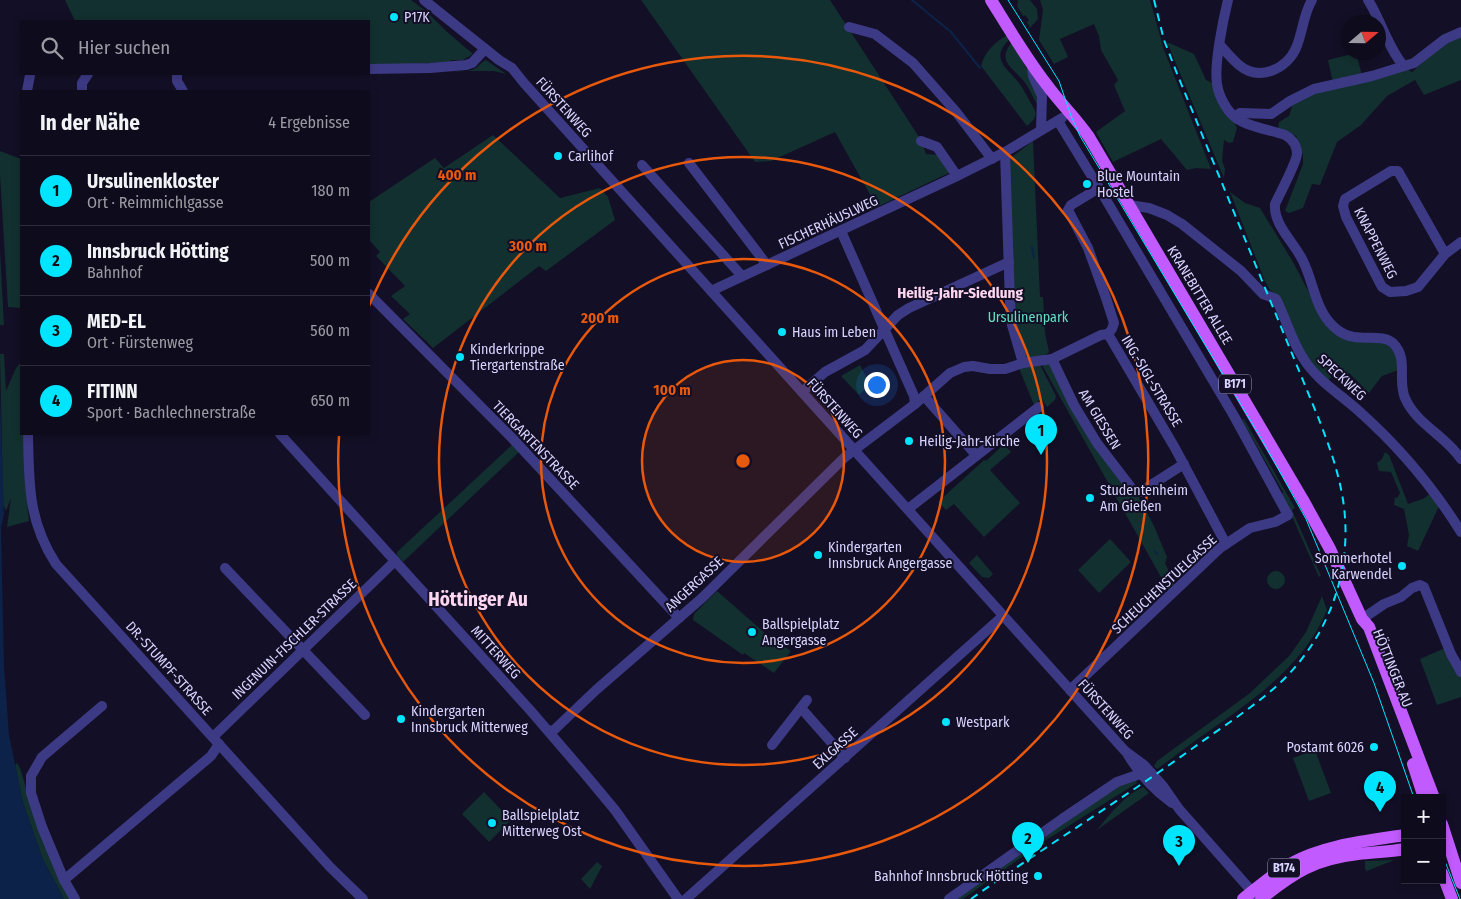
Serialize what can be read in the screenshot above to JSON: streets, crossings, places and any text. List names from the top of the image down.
{
  "streets": {
    "main road": [
      "KRANEBITTER ALLEE",
      "B171",
      "HÖTTINGER AU",
      "B174"
    ],
    "street": [
      "FÜRSTENWEG",
      "FISCHERHÄUSLWEG",
      "KNAPPENWEG",
      "SPECKWEG",
      "ING.-SIGL-STRASSE",
      "AM GIESSEN",
      "TIERGARTENSTRASSE",
      "ANGERGASSE",
      "SCHEUCHENSTUELGASSE",
      "INGENUIN-FISCHLER-STRASSE",
      "MITTERWEG",
      "DR.-STUMPF-STRASSE",
      "EXLGASSE"
    ]
  },
  "crossings": [
    ["FÜRSTENWEG", "FISCHERHÄUSLWEG"],
    ["FÜRSTENWEG", "ANGERGASSE"],
    ["FÜRSTENWEG", "SCHEUCHENSTUELGASSE"],
    ["FÜRSTENWEG", "EXLGASSE"],
    ["FÜRSTENWEG", "B174"],
    ["FISCHERHÄUSLWEG", "KRANEBITTER ALLEE"],
    ["KRANEBITTER ALLEE", "SPECKWEG"],
    ["KRANEBITTER ALLEE", "HÖTTINGER AU"],
    ["ING.-SIGL-STRASSE", "AM GIESSEN"],
    ["ING.-SIGL-STRASSE", "SCHEUCHENSTUELGASSE"],
    ["AM GIESSEN", "ANGERGASSE"],
    ["TIERGARTENSTRASSE", "ANGERGASSE"],
    ["ANGERGASSE", "MITTERWEG"],
    ["INGENUIN-FISCHLER-STRASSE", "MITTERWEG"],
    ["INGENUIN-FISCHLER-STRASSE", "DR.-STUMPF-STRASSE"]
  ],
  "districts": ["Heilig-Jahr-Siedlung", "Höttinger Au"],
  "parks": ["Ursulinenpark"],
  "places": [
    "P17K",
    "Carlihof",
    "Blue Mountain Hostel",
    "Haus im Leben",
    "Kinderkrippe Tiergartenstraße",
    "Heilig-Jahr-Kirche",
    "Studentenheim Am Gießen",
    "Kindergarten Innsbruck Angergasse",
    "Sommerhotel Karwendel",
    "Ballspielplatz Angergasse",
    "Kindergarten Innsbruck Mitterweg",
    "Westpark",
    "Postamt 6026",
    "Ballspielplatz Mitterweg Ost",
    "Bahnhof Innsbruck Hötting"
  ],
  "north": "right",
  "page": {
    "search": "Hier suchen",
    "heading": ["In der Nähe", "4 Ergebnisse"],
    "list": [
      {
        "mark": "1",
        "name": "Ursulinenkloster",
        "note": "Ort · Reimmichlgasse",
        "value": "180 m"
      },
      {
        "mark": "2",
        "name": "Innsbruck Hötting",
        "note": "Bahnhof",
        "value": "500 m"
      },
      {
        "mark": "3",
        "name": "MED-EL",
        "note": "Ort · Fürstenweg",
        "value": "560 m"
      },
      {
        "mark": "4",
        "name": "FITINN",
        "note": "Sport · Bachlechnerstraße",
        "value": "650 m"
      }
    ],
    "pins": [
      "1",
      "4",
      "2",
      "3"
    ],
    "map_buttons": ["+", "−"]
  },
  "rings": [
    "400 m",
    "300 m",
    "200 m",
    "100 m"
  ]
}
